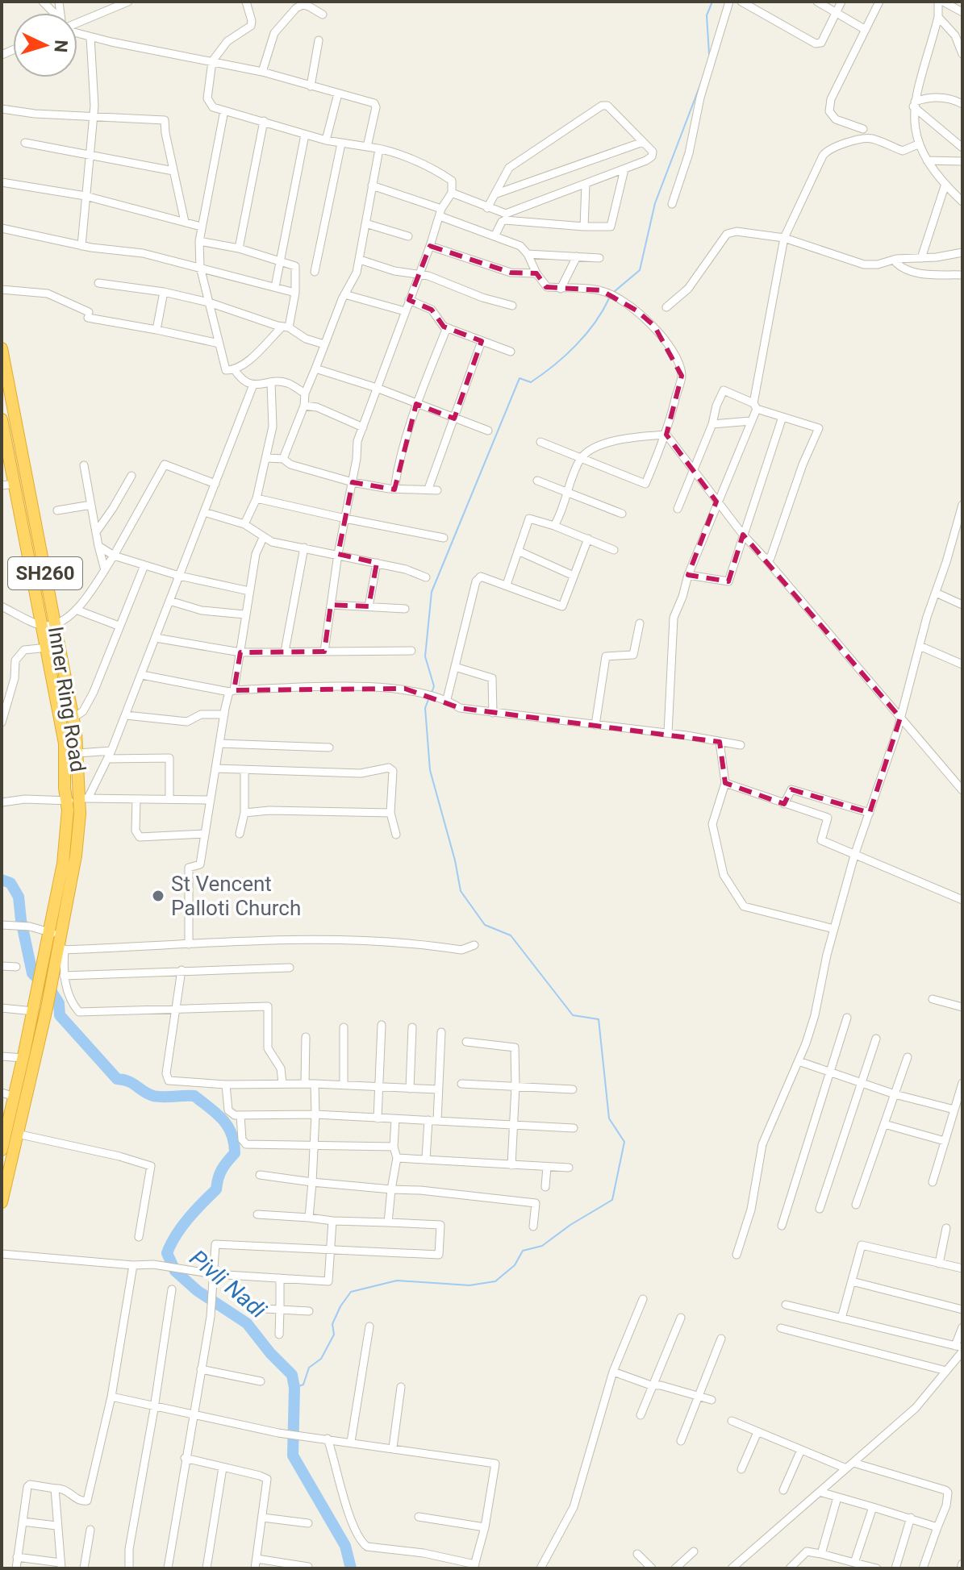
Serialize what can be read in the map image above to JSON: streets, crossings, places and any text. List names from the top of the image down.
{
  "streets": {
    "highway": ["SH260", "Inner Ring Road"]
  },
  "water": ["Pivli Nadi"],
  "places": ["St Vencent Palloti Church"],
  "north": "right"
}
